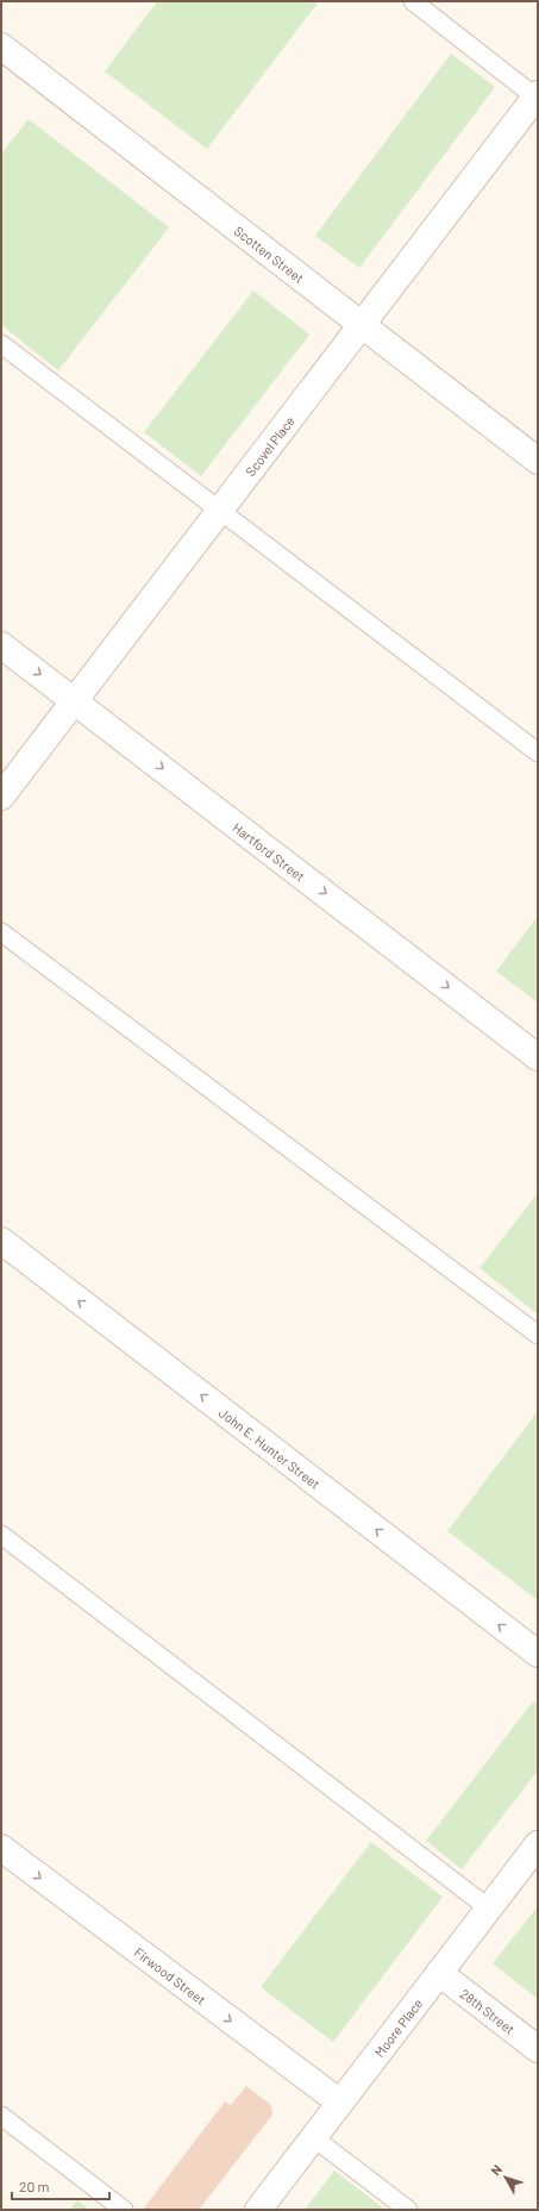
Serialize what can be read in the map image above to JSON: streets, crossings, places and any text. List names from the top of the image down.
{
  "streets": {
    "street": [
      "Scotten Street",
      "Scovel Place",
      "Hartford Street",
      "John E. Hunter Street",
      "Firwood Street",
      "28th Street",
      "Moore Place"
    ]
  },
  "crossings": [
    ["Scotten Street", "Scovel Place"],
    ["Scovel Place", "Hartford Street"],
    ["Firwood Street", "Moore Place"],
    ["28th Street", "Moore Place"]
  ],
  "one_way": ["Hartford Street", "John E. Hunter Street", "Firwood Street"],
  "scale_bar": "20 m",
  "north": "top left"
}
